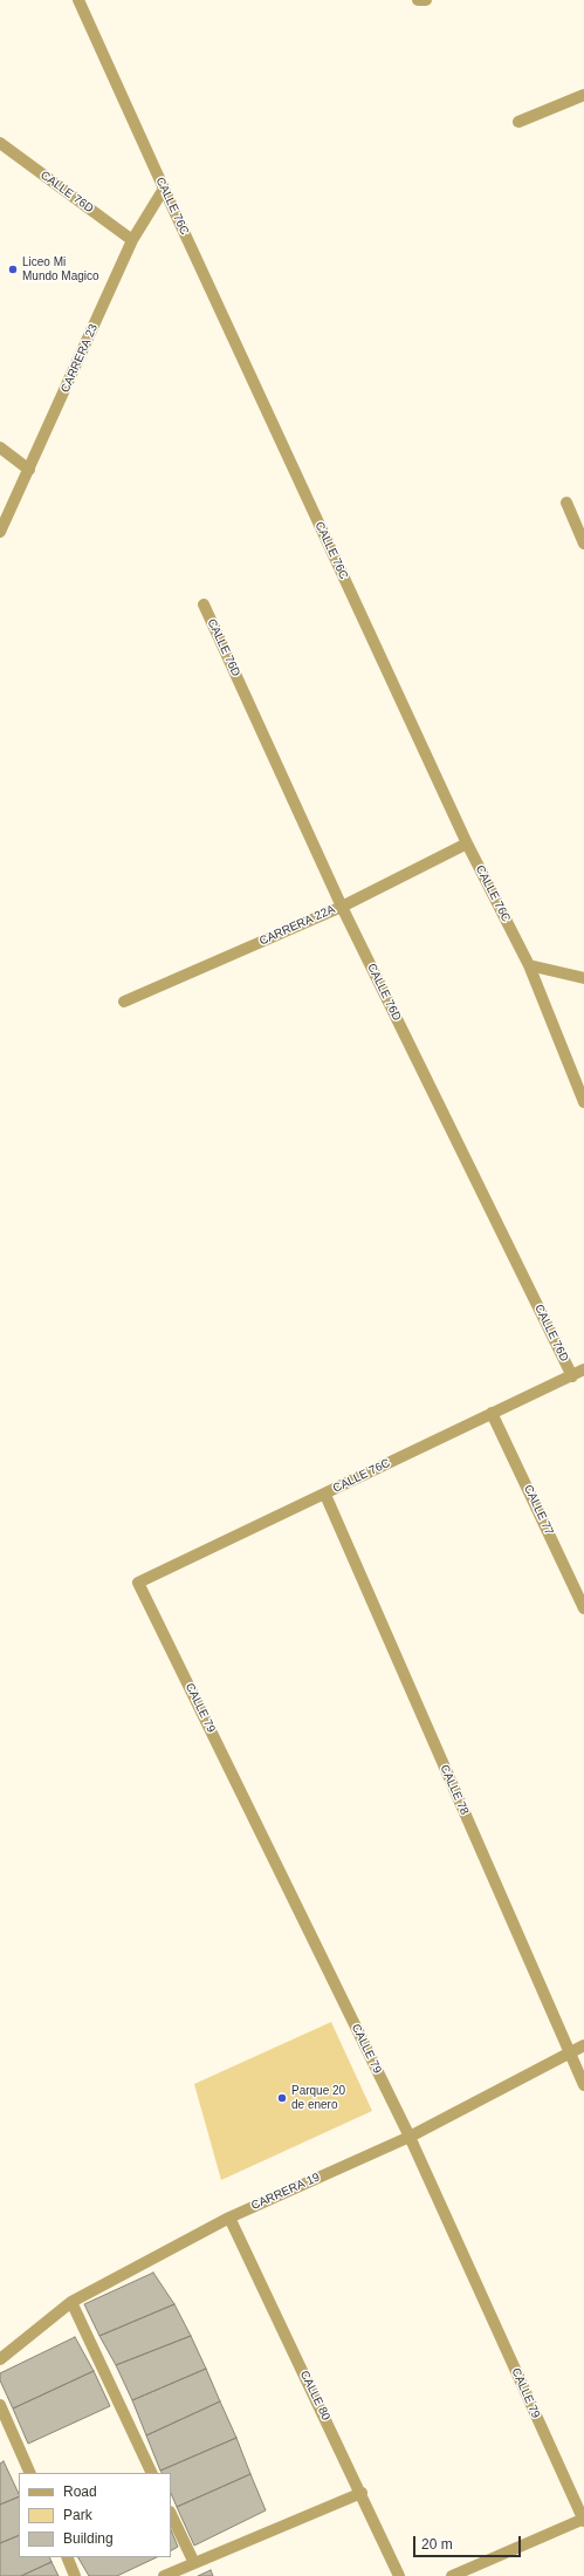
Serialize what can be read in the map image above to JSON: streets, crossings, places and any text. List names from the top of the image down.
{
  "streets": {
    "street": [
      "CALLE 76D",
      "CALLE 76C",
      "CARRERA 23",
      "CARRERA 22A",
      "CALLE 77",
      "CALLE 79",
      "CALLE 78",
      "CARRERA 19",
      "CALLE 80"
    ]
  },
  "crossings": [
    ["CALLE 76D", "CALLE 76C"],
    ["CALLE 76D", "CARRERA 23"],
    ["CALLE 76D", "CARRERA 22A"],
    ["CALLE 76C", "CARRERA 23"],
    ["CALLE 76C", "CARRERA 22A"],
    ["CALLE 76C", "CALLE 77"],
    ["CALLE 76C", "CALLE 79"],
    ["CALLE 76C", "CALLE 78"],
    ["CALLE 79", "CARRERA 19"],
    ["CALLE 78", "CARRERA 19"],
    ["CARRERA 19", "CALLE 80"]
  ],
  "places": ["Liceo Mi Mundo Magico", "Parque 20 de enero"],
  "legend": ["Road", "Park", "Building"],
  "scale_bar": "20 m"
}
